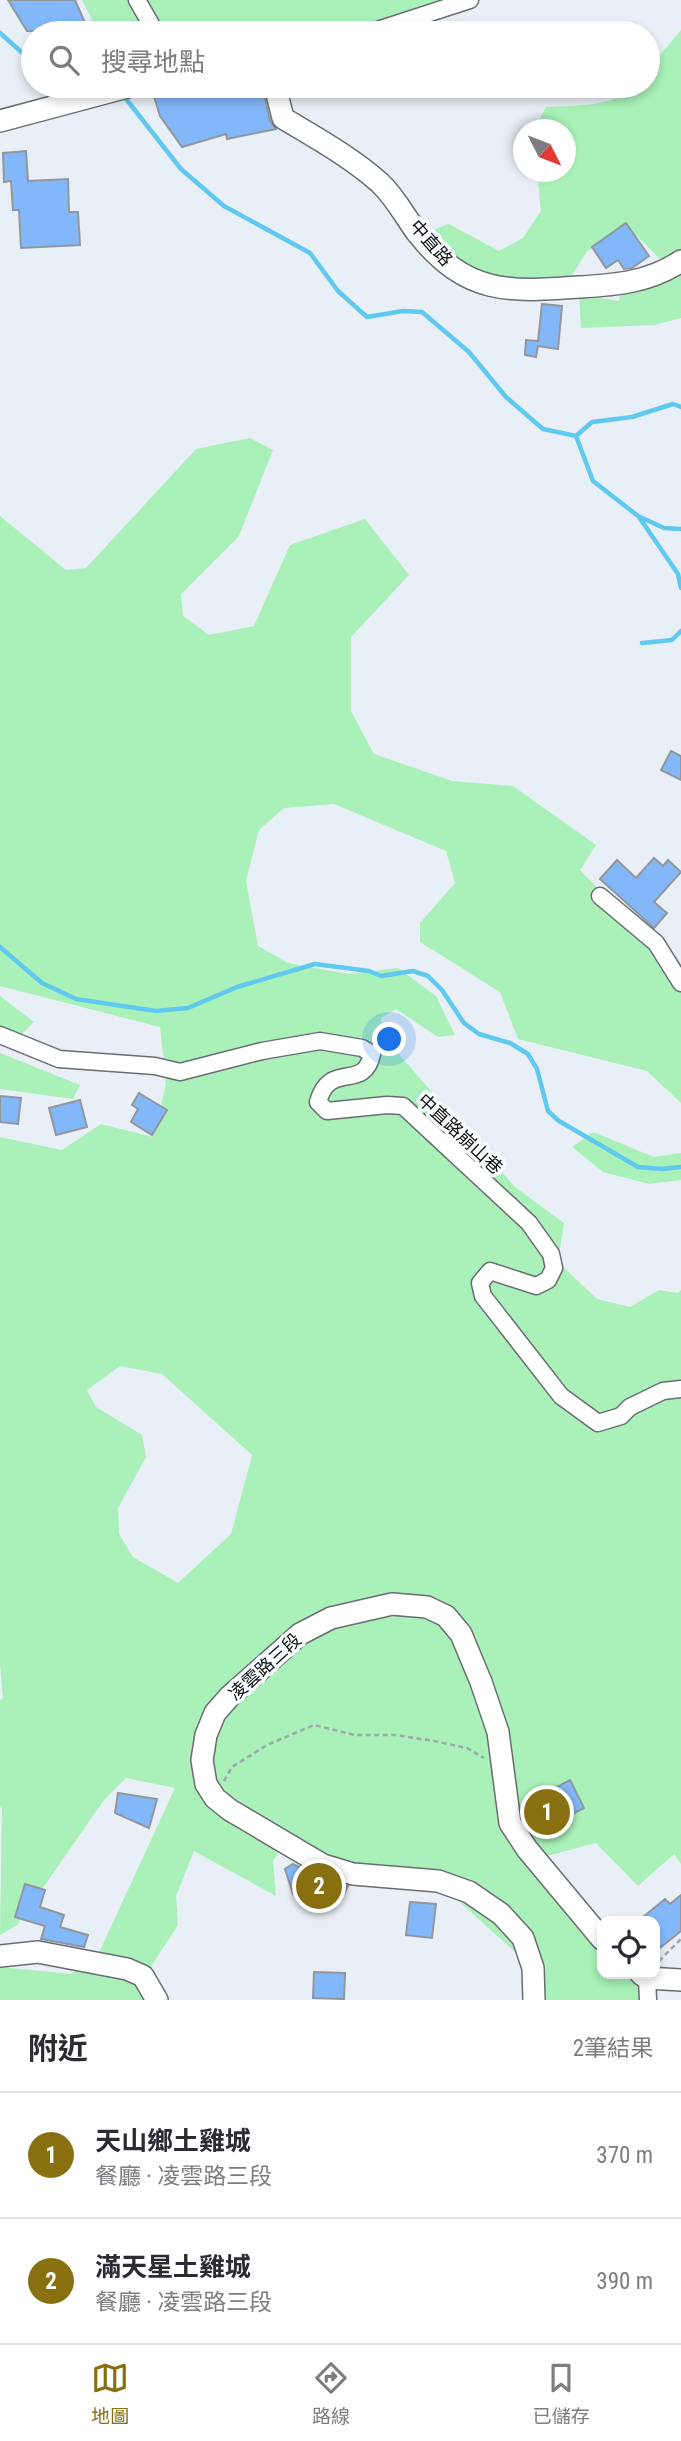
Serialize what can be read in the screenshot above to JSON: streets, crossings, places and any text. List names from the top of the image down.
{
  "streets": {
    "street": ["中直路", "中直路崩山巷", "凌雲路三段"]
  },
  "north": "bottom right",
  "page": {
    "search": "搜尋地點",
    "pins": ["1", "2"],
    "heading": ["附近", "2筆結果"],
    "list": [
      {
        "mark": "1",
        "name": "天山鄉土雞城",
        "note": "餐廳 · 凌雲路三段",
        "value": "370 m"
      },
      {
        "mark": "2",
        "name": "滿天星土雞城",
        "note": "餐廳 · 凌雲路三段",
        "value": "390 m"
      }
    ],
    "nav": ["地圖", "路線", "已儲存"]
  }
}
